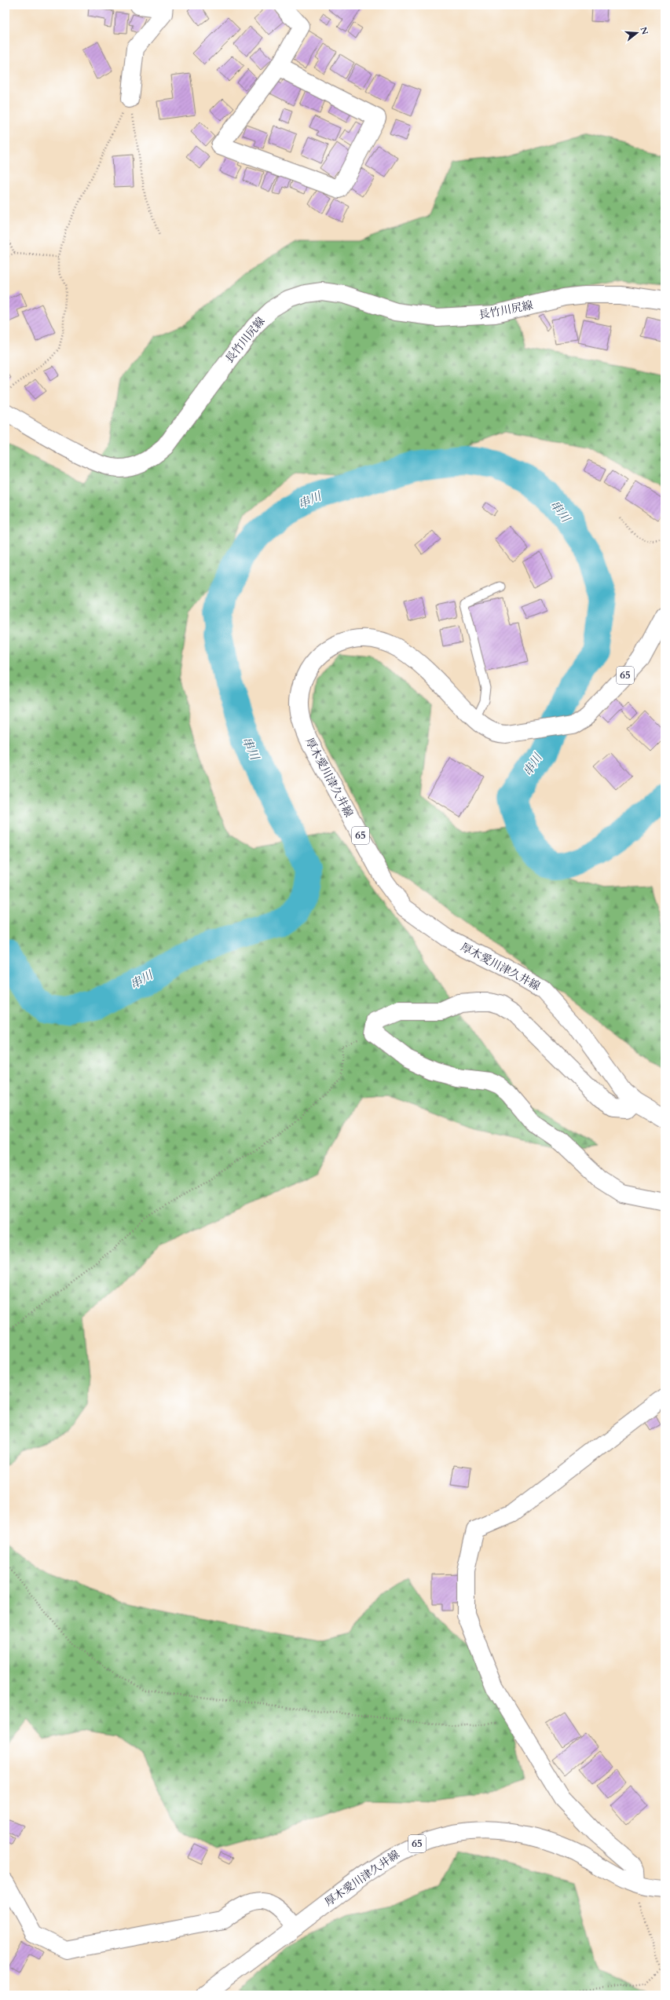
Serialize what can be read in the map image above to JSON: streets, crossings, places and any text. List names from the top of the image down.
{
  "streets": {
    "main road": ["長竹川尻線", "65", "厚木愛川津久井線"]
  },
  "water": ["串川"],
  "north": "right"
}
